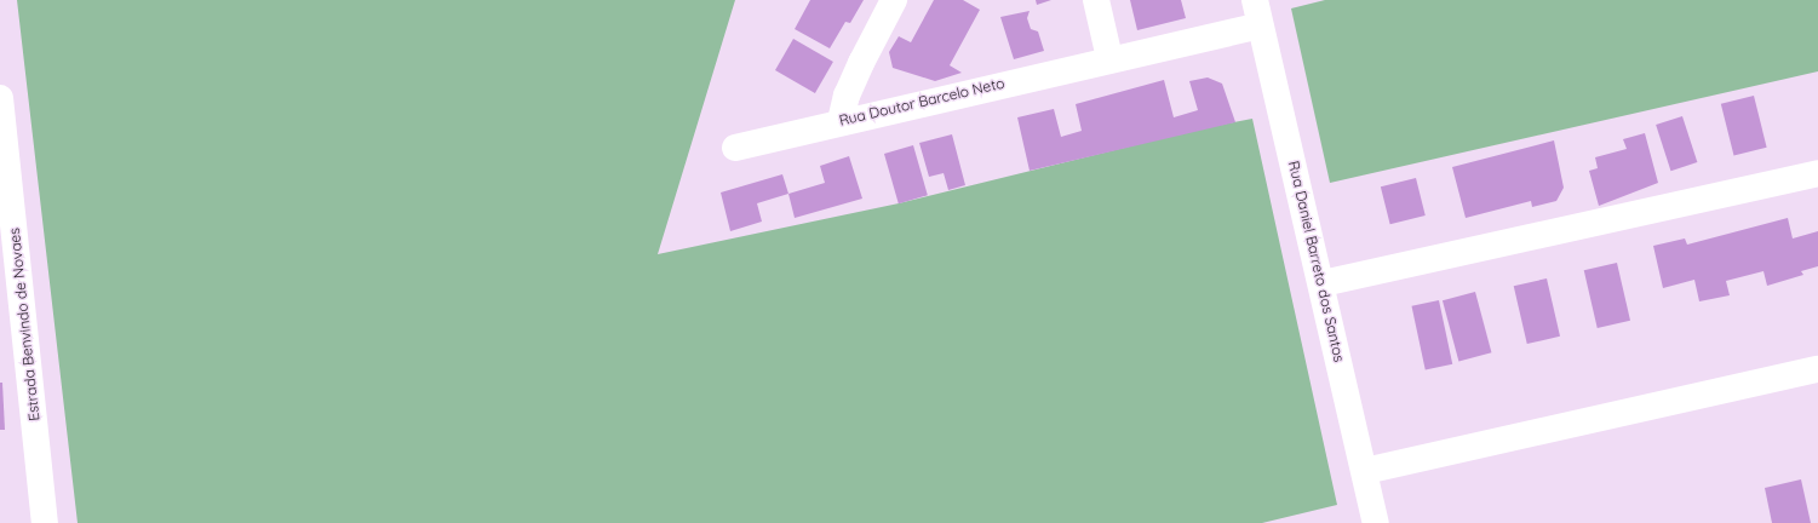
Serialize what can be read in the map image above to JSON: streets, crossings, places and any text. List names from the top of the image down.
{
  "streets": {
    "street": ["Rua Doutor Barcelo Neto", "Rua Daniel Barreto dos Santos", "Estrada Benvindo de Novaes"]
  },
  "crossings": [
    ["Rua Doutor Barcelo Neto", "Rua Daniel Barreto dos Santos"]
  ]
}
